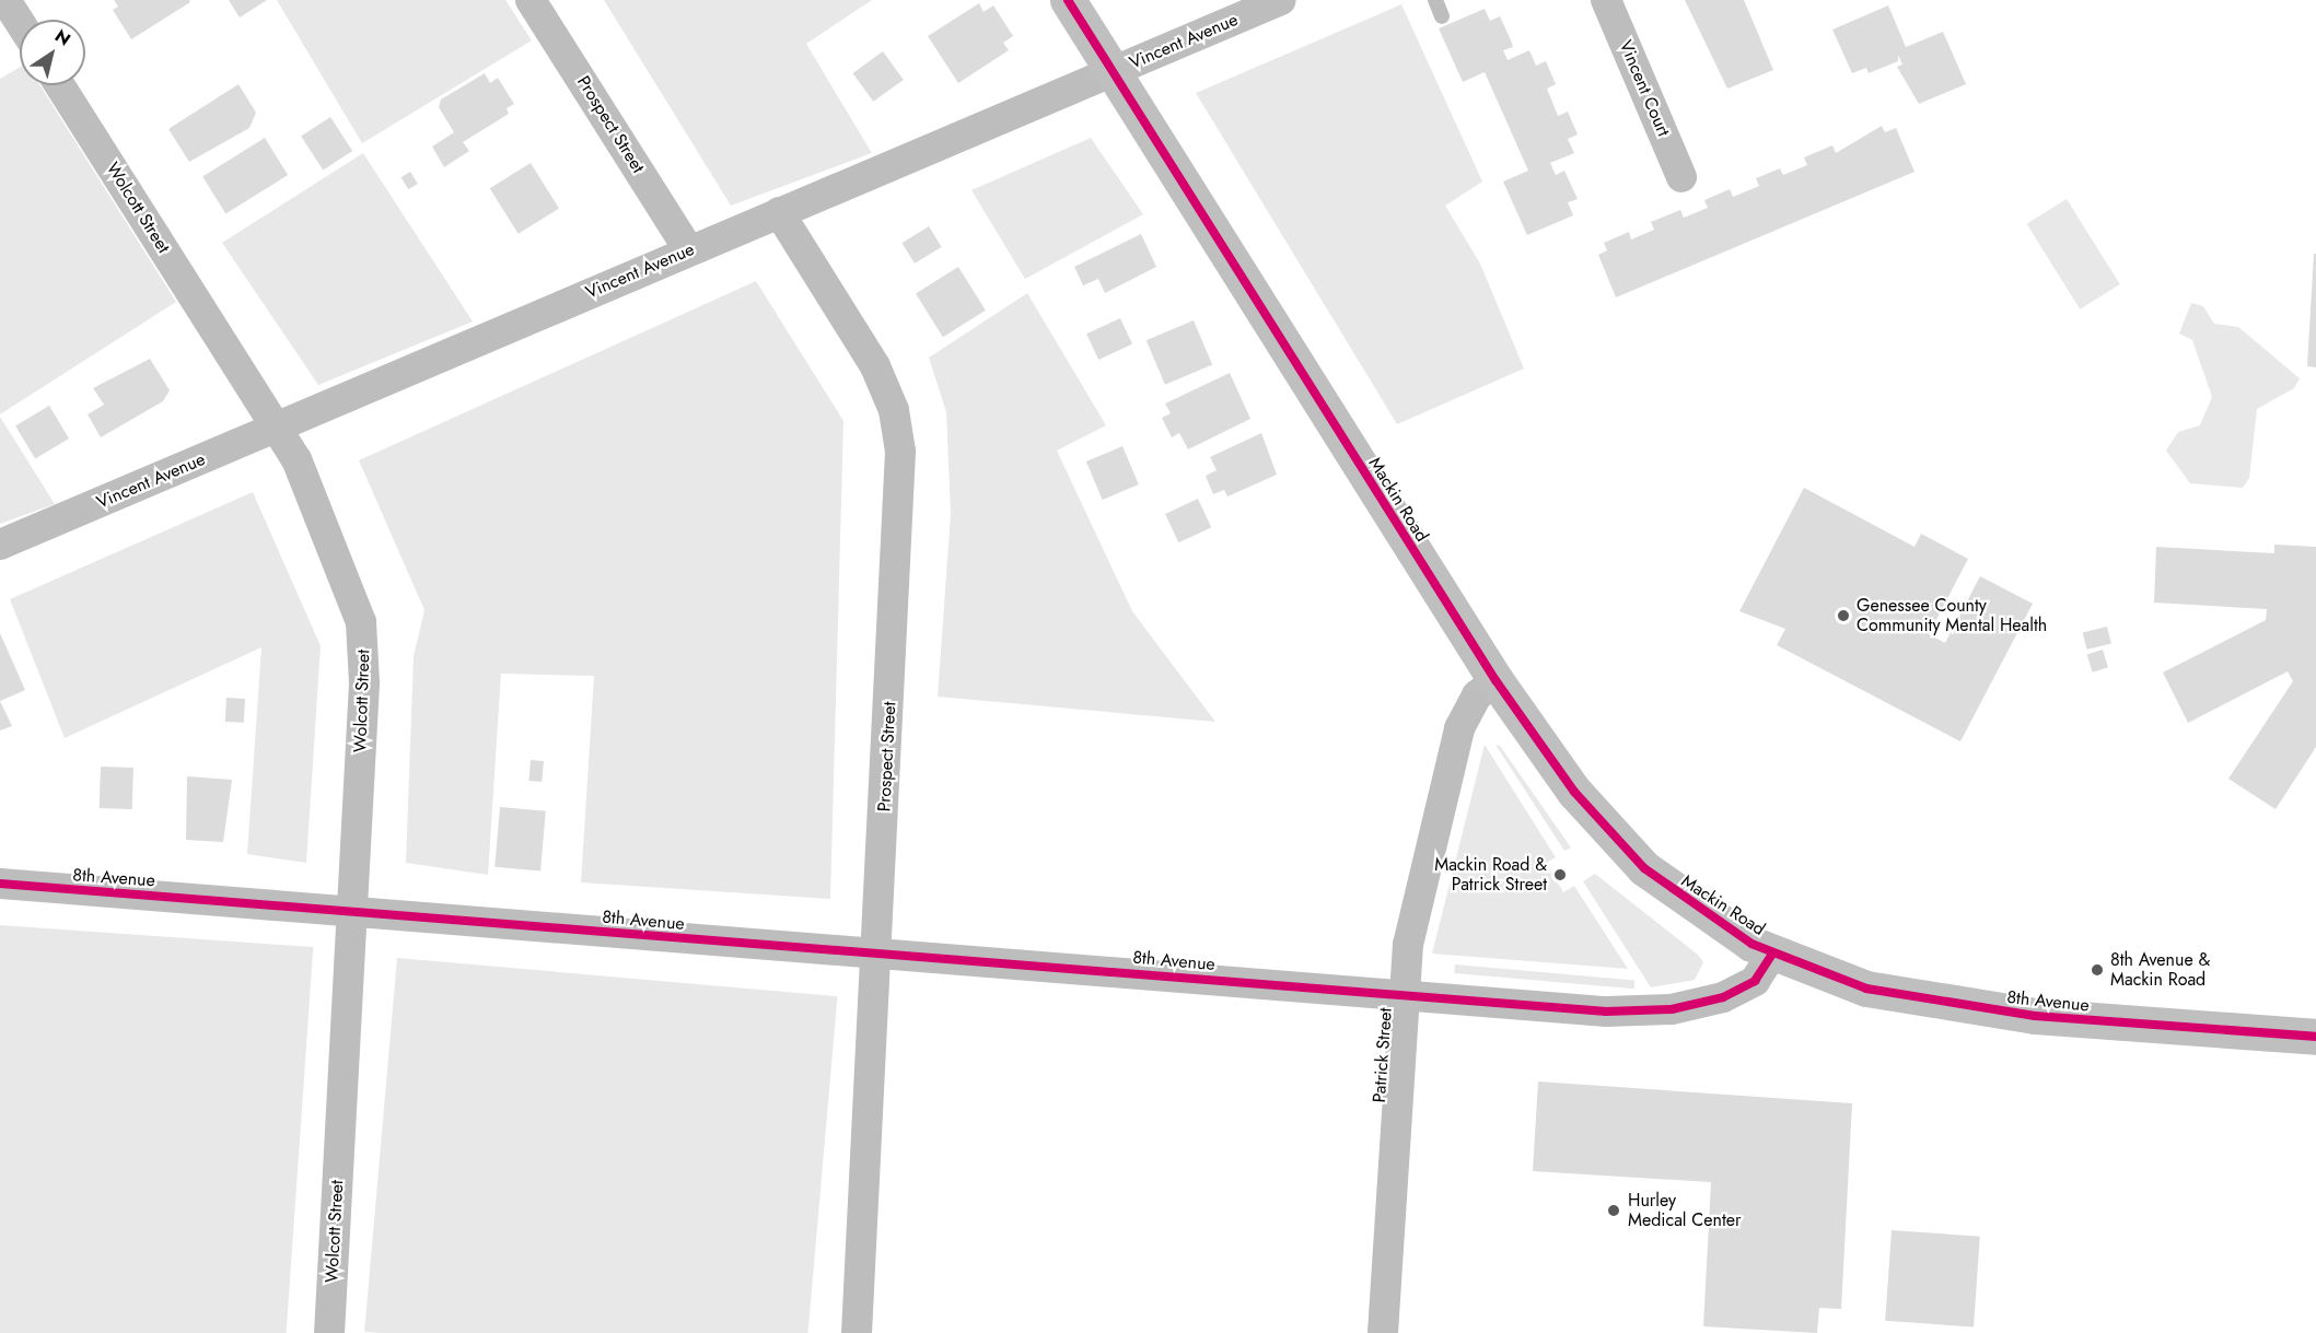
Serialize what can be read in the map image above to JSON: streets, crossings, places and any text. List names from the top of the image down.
{
  "streets": {
    "street": [
      "Vincent Avenue",
      "Vincent Court",
      "Prospect Street",
      "Wolcott Street",
      "Mackin Road",
      "8th Avenue",
      "Patrick Street"
    ]
  },
  "crossings": [
    ["Vincent Avenue", "Prospect Street"],
    ["Vincent Avenue", "Wolcott Street"],
    ["Vincent Avenue", "Mackin Road"],
    ["Prospect Street", "8th Avenue"],
    ["Wolcott Street", "8th Avenue"],
    ["Mackin Road", "8th Avenue"],
    ["Mackin Road", "Patrick Street"],
    ["8th Avenue", "Patrick Street"]
  ],
  "places": [
    "Genessee County Community Mental Health",
    "Mackin Road & Patrick Street",
    "8th Avenue & Mackin Road",
    "Hurley Medical Center"
  ],
  "north": "top right"
}
